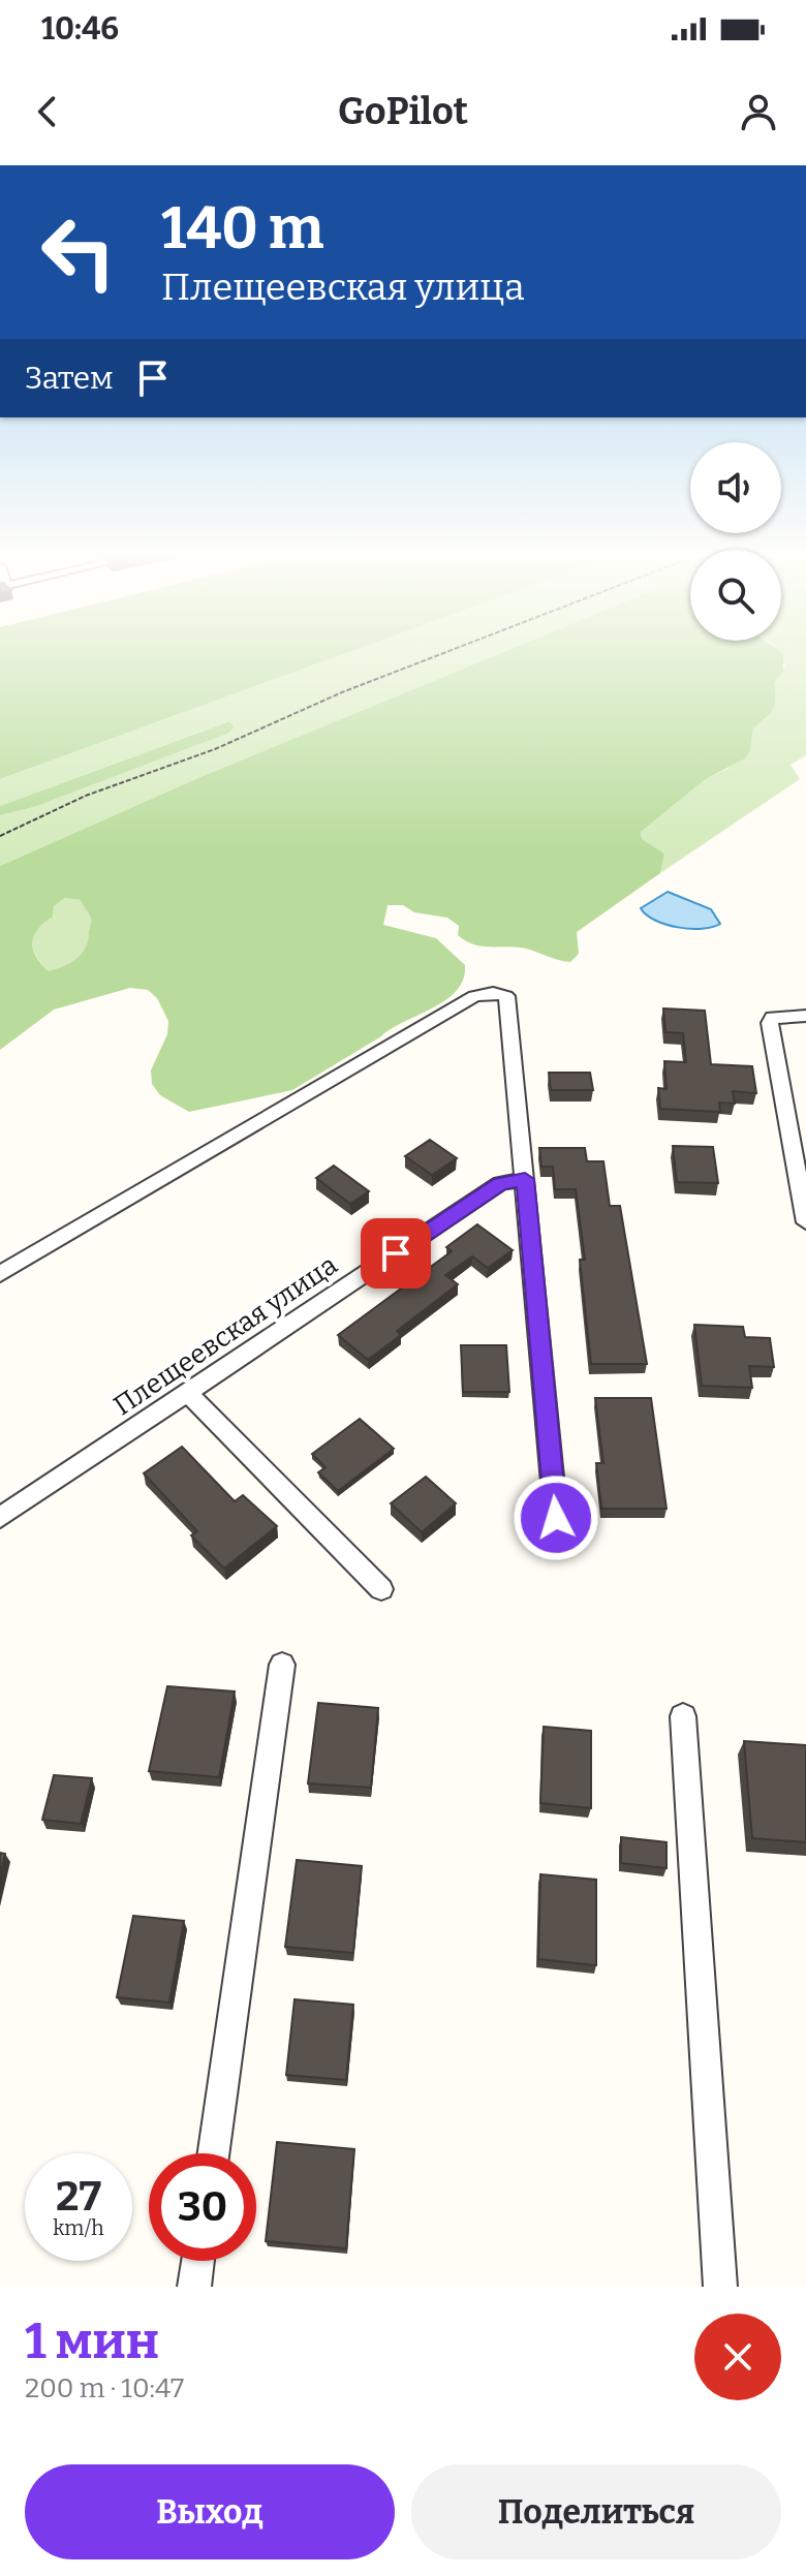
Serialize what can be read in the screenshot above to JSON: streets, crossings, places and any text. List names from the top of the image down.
{
  "streets": {
    "street": ["Плещеевская улица"]
  },
  "page": {
    "status": "10:46",
    "header": "GoPilot",
    "turn": ["140 m", "Плещеевская улица"],
    "then": "Затем",
    "speed": "27 km/h",
    "limit": "30",
    "heading": ["1 мин", "200 m · 10:47"],
    "buttons": ["Выход", "Поделиться"]
  }
}
